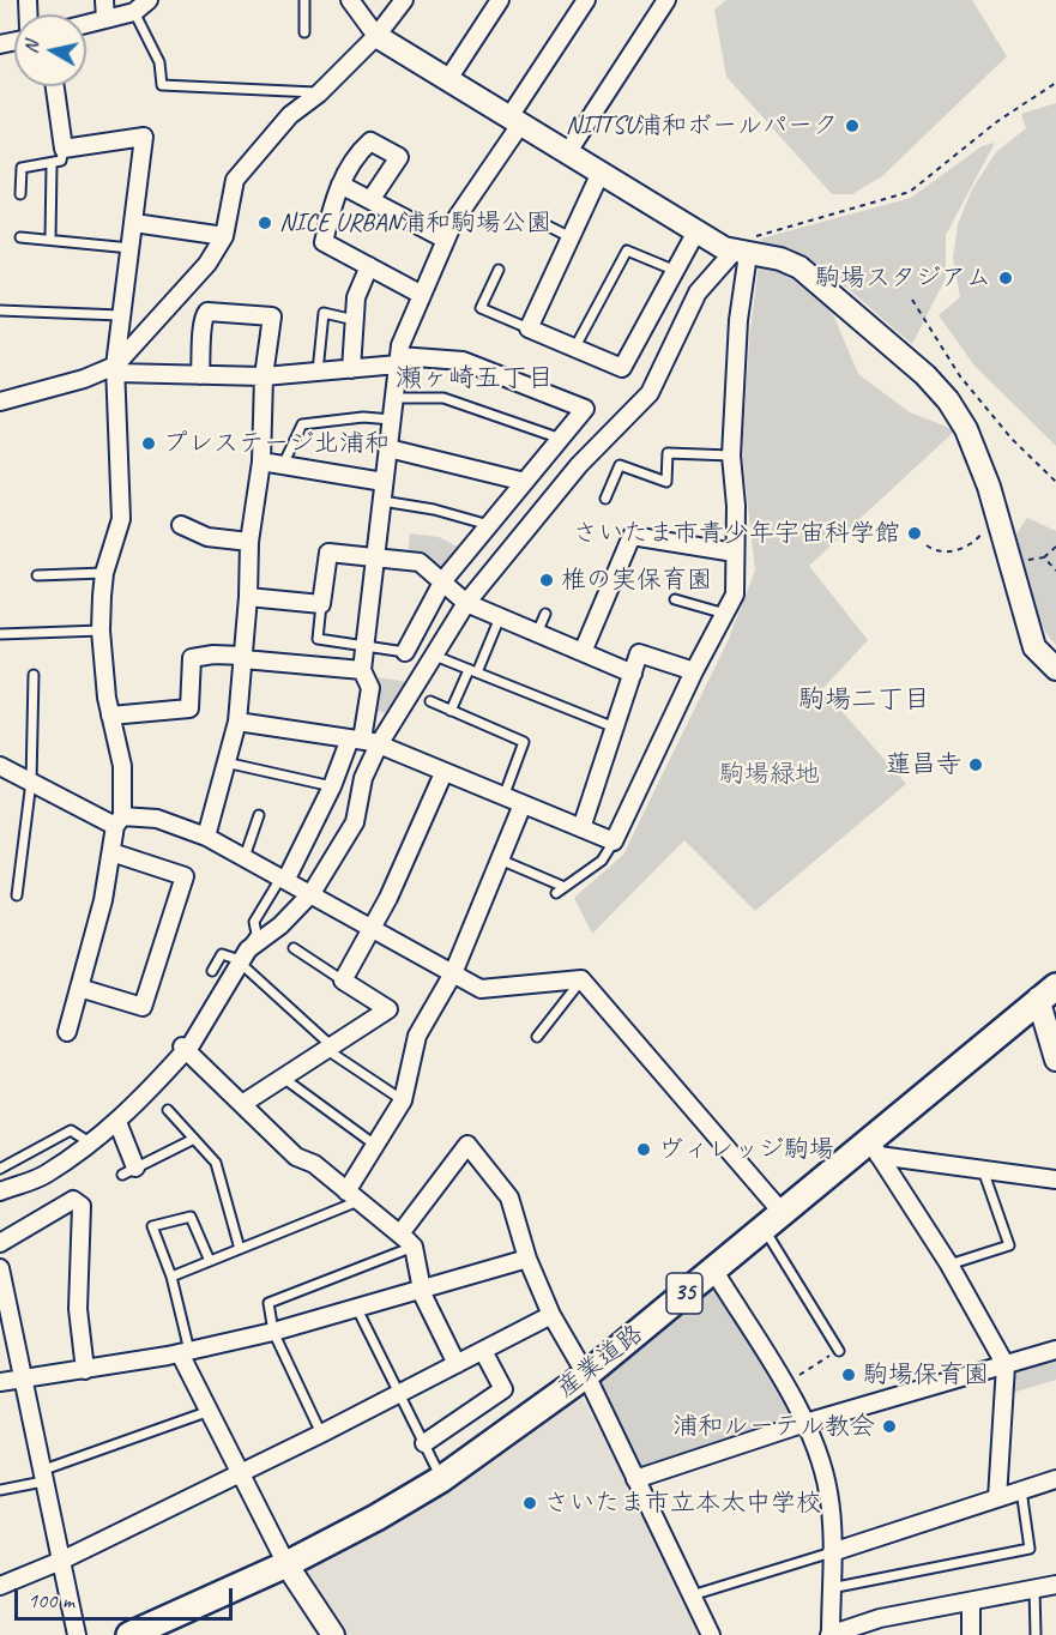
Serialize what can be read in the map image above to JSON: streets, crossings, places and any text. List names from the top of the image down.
{
  "streets": {
    "main road": ["35", "産業道路"]
  },
  "districts": ["瀬ヶ崎五丁目", "駒場二丁目"],
  "parks": ["駒場緑地"],
  "places": [
    "NITTSU浦和ボールパーク",
    "NICE URBAN浦和駒場公園",
    "駒場スタジアム",
    "プレステージ北浦和",
    "さいたま市青少年宇宙科学館",
    "椎の実保育園",
    "蓮昌寺",
    "ヴィレッジ駒場",
    "駒場保育園",
    "浦和ルーテル教会",
    "さいたま市立本太中学校"
  ],
  "scale_bar": "100 m",
  "north": "left"
}
